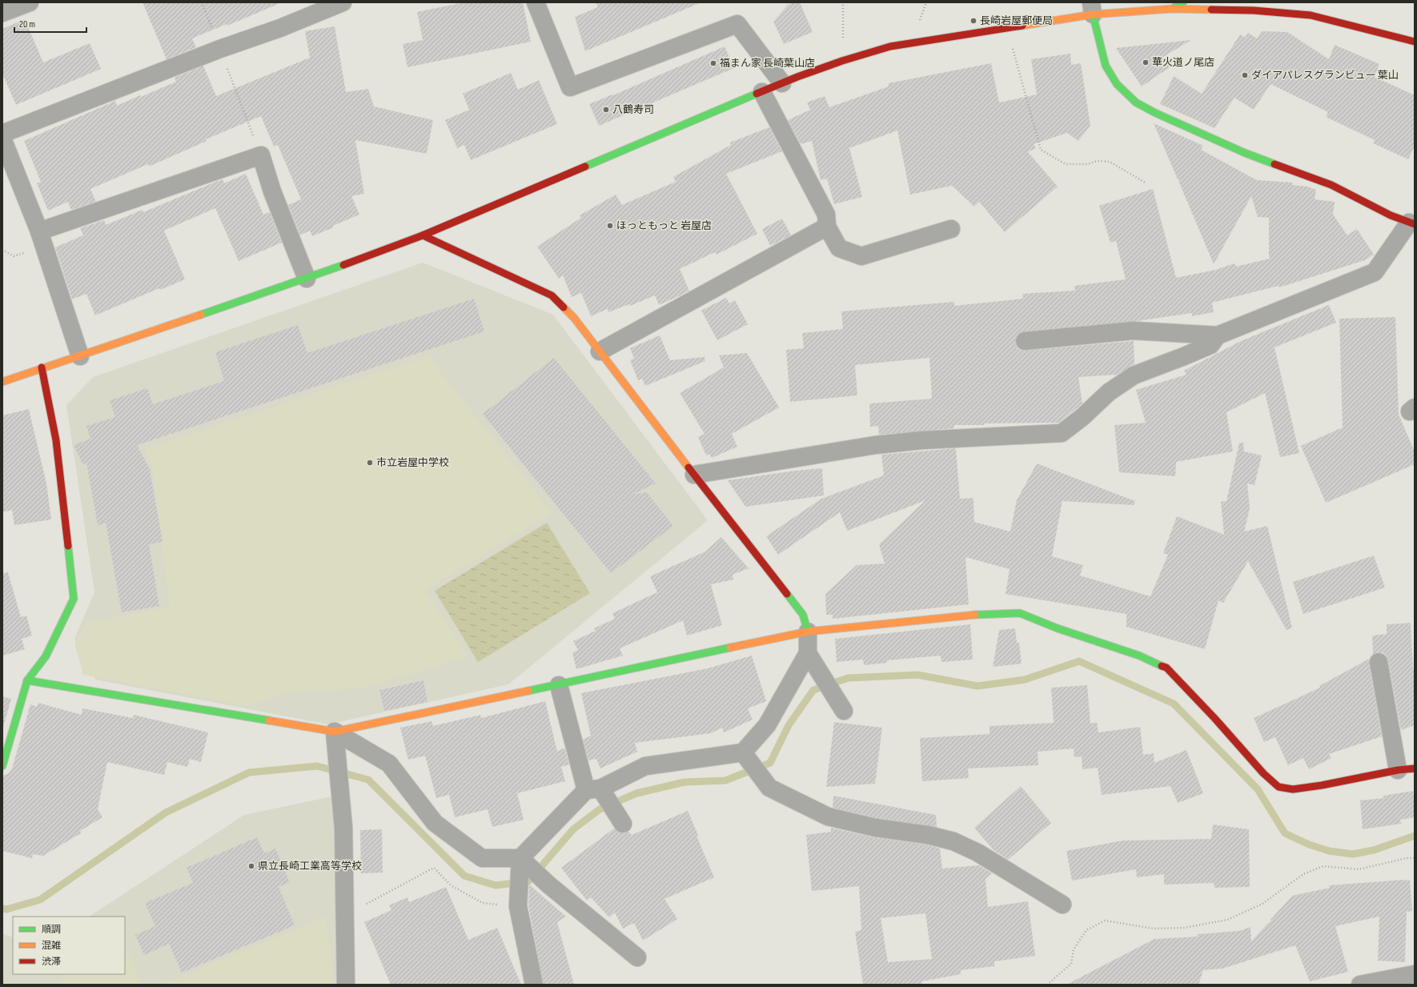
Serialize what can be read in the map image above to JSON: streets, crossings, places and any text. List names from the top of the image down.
{
  "places": [
    "長崎岩屋郵便局",
    "華火道ノ尾店",
    "福まん家 長崎葉山店",
    "ダイアパレスグランビュー 葉山",
    "八鶴寿司",
    "ほっともっと 岩屋店",
    "市立岩屋中学校",
    "県立長崎工業高等学校"
  ],
  "legend": ["順調", "混雑", "渋滞"],
  "scale_bar": "20 m"
}
